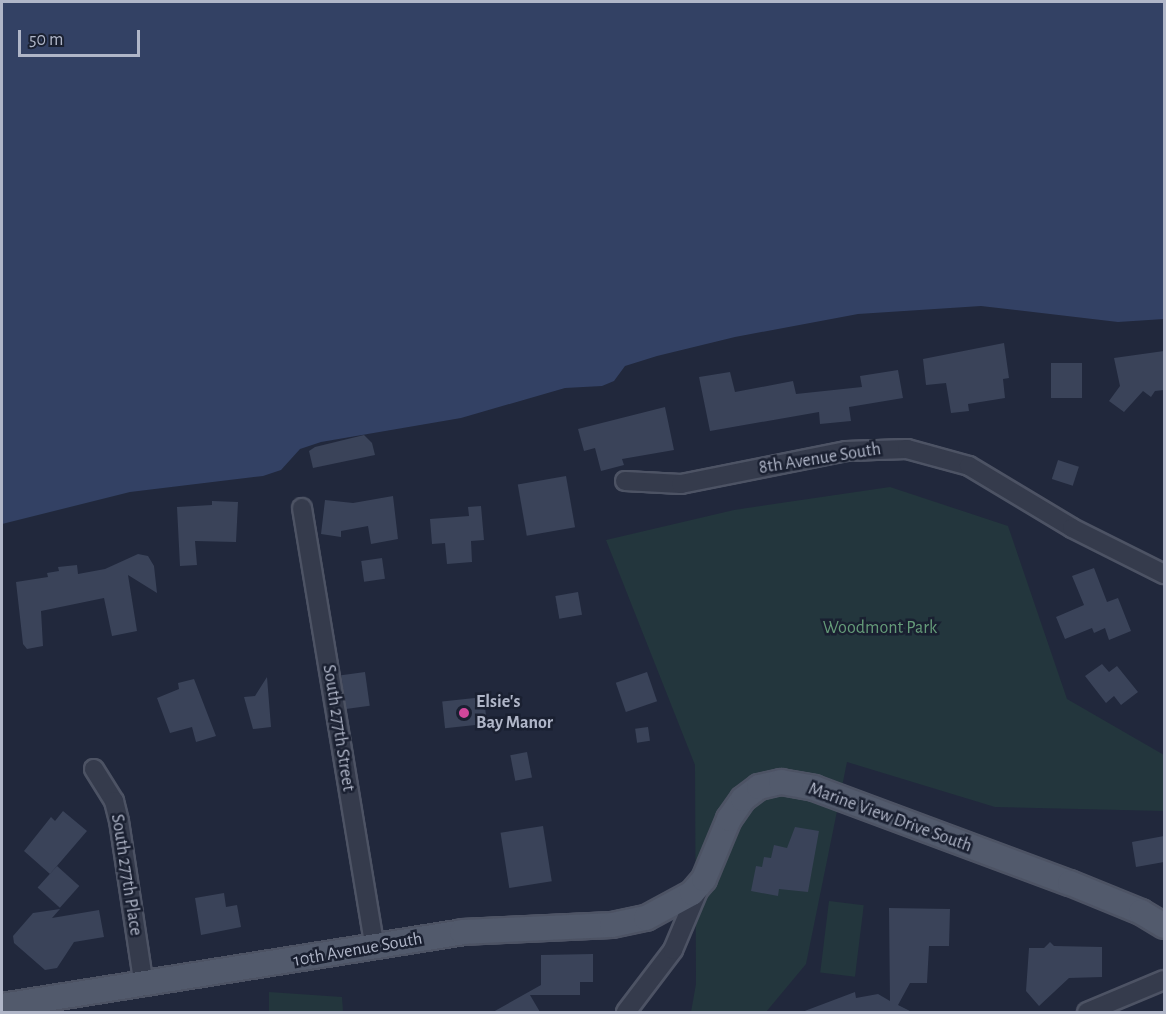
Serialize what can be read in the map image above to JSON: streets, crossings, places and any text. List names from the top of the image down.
{
  "streets": {
    "main road": ["Marine View Drive South", "10th Avenue South"],
    "street": ["8th Avenue South", "South 277th Street", "South 277th Place"]
  },
  "crossings": [
    ["South 277th Street", "10th Avenue South"],
    ["Marine View Drive South", "10th Avenue South"],
    ["South 277th Place", "10th Avenue South"]
  ],
  "parks": ["Woodmont Park"],
  "places": ["Elsie's Bay Manor"],
  "scale_bar": "50 m"
}
